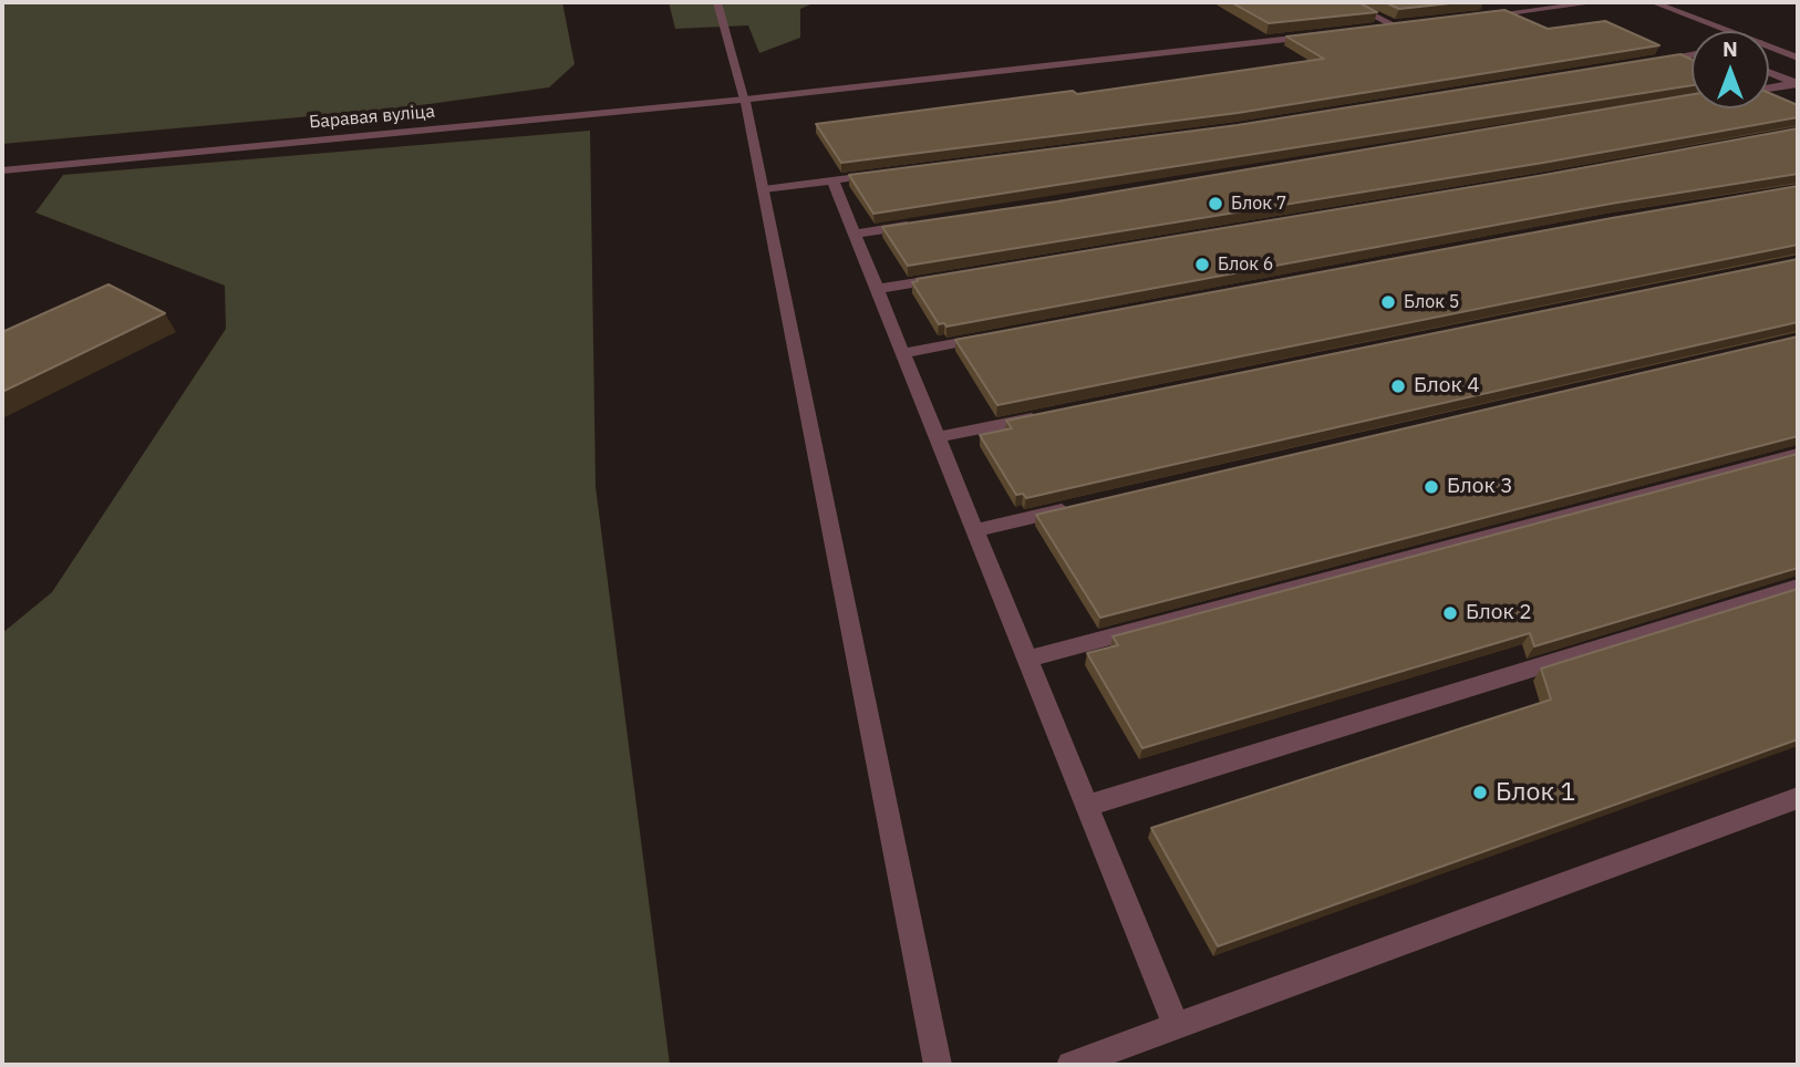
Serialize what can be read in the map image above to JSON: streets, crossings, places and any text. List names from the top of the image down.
{
  "streets": {
    "street": ["Баравая вуліца"]
  },
  "places": [
    "Блок 7",
    "Блок 6",
    "Блок 5",
    "Блок 4",
    "Блок 3",
    "Блок 2",
    "Блок 1"
  ],
  "north": "top"
}
